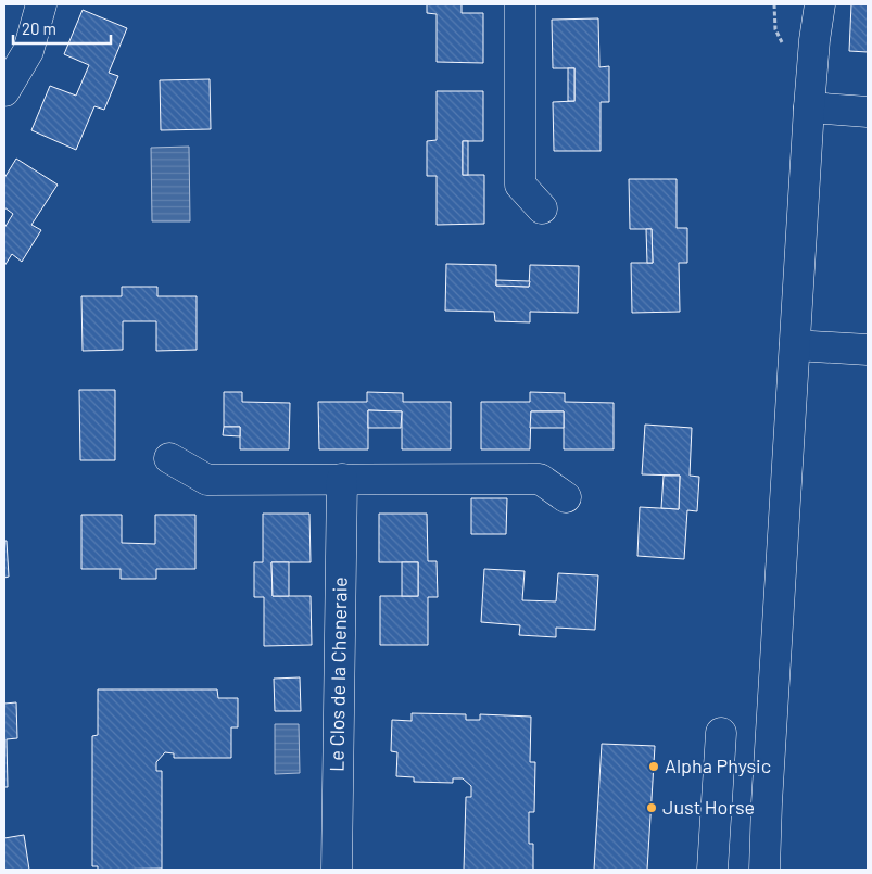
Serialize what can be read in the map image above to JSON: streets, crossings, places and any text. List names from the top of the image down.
{
  "streets": {
    "lane": ["Le Clos de la Cheneraie"]
  },
  "places": ["Alpha Physic", "Just Horse"],
  "scale_bar": "20 m"
}
